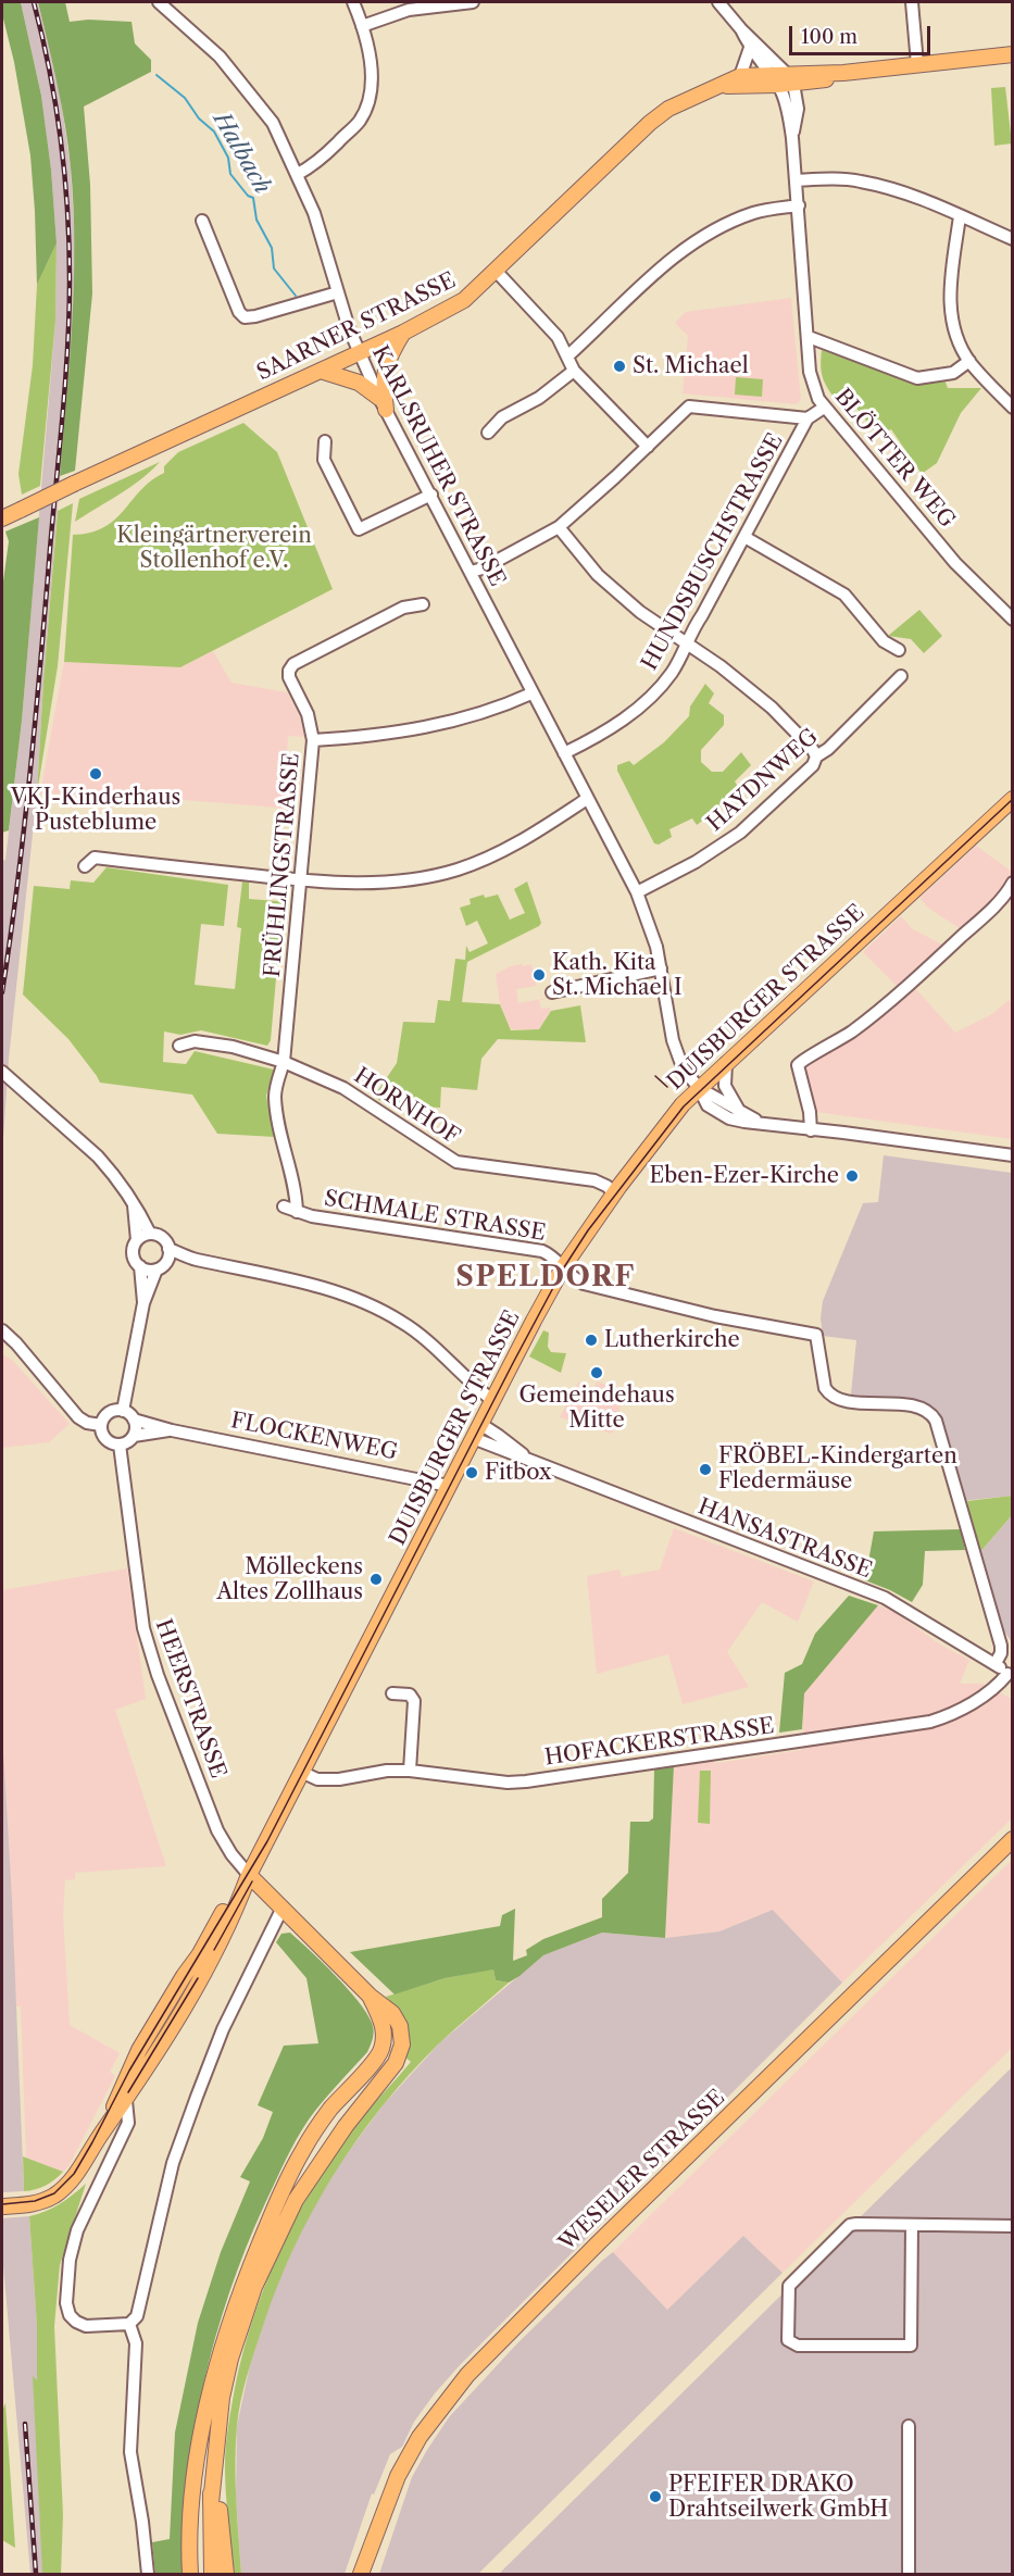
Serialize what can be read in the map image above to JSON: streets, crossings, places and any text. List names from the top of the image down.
{
  "streets": {
    "main road": ["SAARNER STRASSE", "DUISBURGER STRASSE", "WESELER STRASSE"],
    "street": [
      "BLÖTTER WEG",
      "KARLSRUHER STRASSE",
      "HUNDSBUSCHSTRASSE",
      "HAYDNWEG",
      "FRÜHLINGSTRASSE",
      "HORNHOF",
      "SCHMALE STRASSE",
      "FLOCKENWEG",
      "HANSASTRASSE",
      "HEERSTRASSE",
      "HOFACKERSTRASSE"
    ]
  },
  "crossings": [
    ["SAARNER STRASSE", "BLÖTTER WEG"],
    ["SAARNER STRASSE", "KARLSRUHER STRASSE"],
    ["BLÖTTER WEG", "HUNDSBUSCHSTRASSE"],
    ["KARLSRUHER STRASSE", "HUNDSBUSCHSTRASSE"],
    ["KARLSRUHER STRASSE", "HAYDNWEG"],
    ["KARLSRUHER STRASSE", "DUISBURGER STRASSE"],
    ["FRÜHLINGSTRASSE", "HORNHOF"],
    ["FRÜHLINGSTRASSE", "SCHMALE STRASSE"],
    ["DUISBURGER STRASSE", "HORNHOF"],
    ["DUISBURGER STRASSE", "SCHMALE STRASSE"],
    ["DUISBURGER STRASSE", "FLOCKENWEG"],
    ["DUISBURGER STRASSE", "HANSASTRASSE"],
    ["DUISBURGER STRASSE", "HEERSTRASSE"],
    ["DUISBURGER STRASSE", "HOFACKERSTRASSE"],
    ["HORNHOF", "SCHMALE STRASSE"],
    ["SCHMALE STRASSE", "HANSASTRASSE"],
    ["FLOCKENWEG", "HEERSTRASSE"],
    ["HANSASTRASSE", "HOFACKERSTRASSE"]
  ],
  "districts": ["SPELDORF"],
  "water": ["Halbach"],
  "parks": ["Kleingärtnerverein Stollenhof e.V."],
  "places": [
    "St. Michael",
    "VKJ-Kinderhaus Pusteblume",
    "Kath. Kita St. Michael I",
    "Eben-Ezer-Kirche",
    "Lutherkirche",
    "Gemeindehaus Mitte",
    "FRÖBEL-Kindergarten Fledermäuse",
    "Fitbox",
    "Mölleckens Altes Zollhaus",
    "PFEIFER DRAKO Drahtseilwerk GmbH"
  ],
  "scale_bar": "100 m"
}
